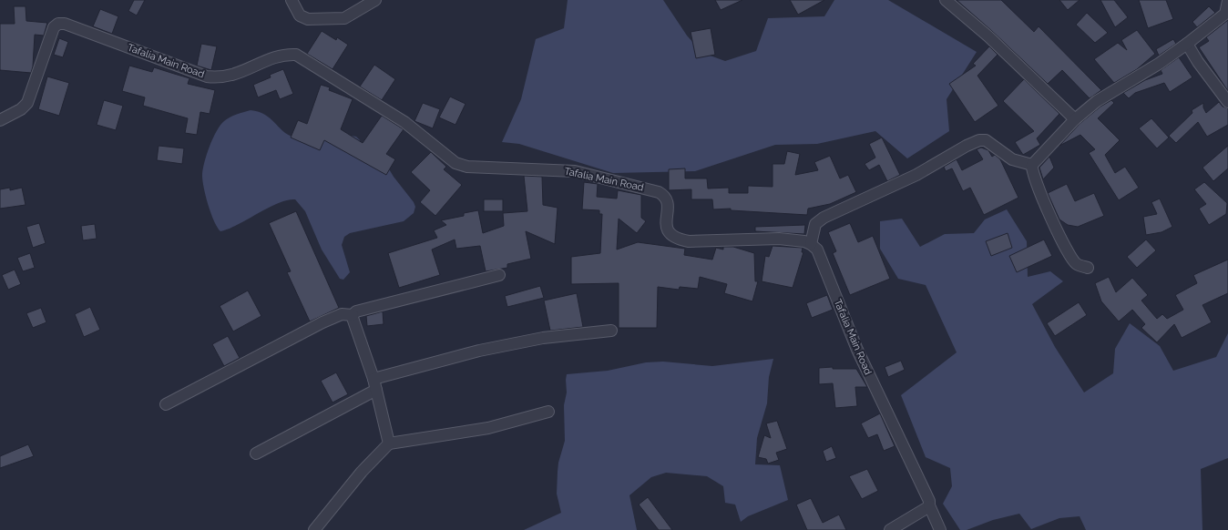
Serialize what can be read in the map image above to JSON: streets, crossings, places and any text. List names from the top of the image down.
{
  "streets": {
    "street": ["Tafalia Main Road"]
  }
}
